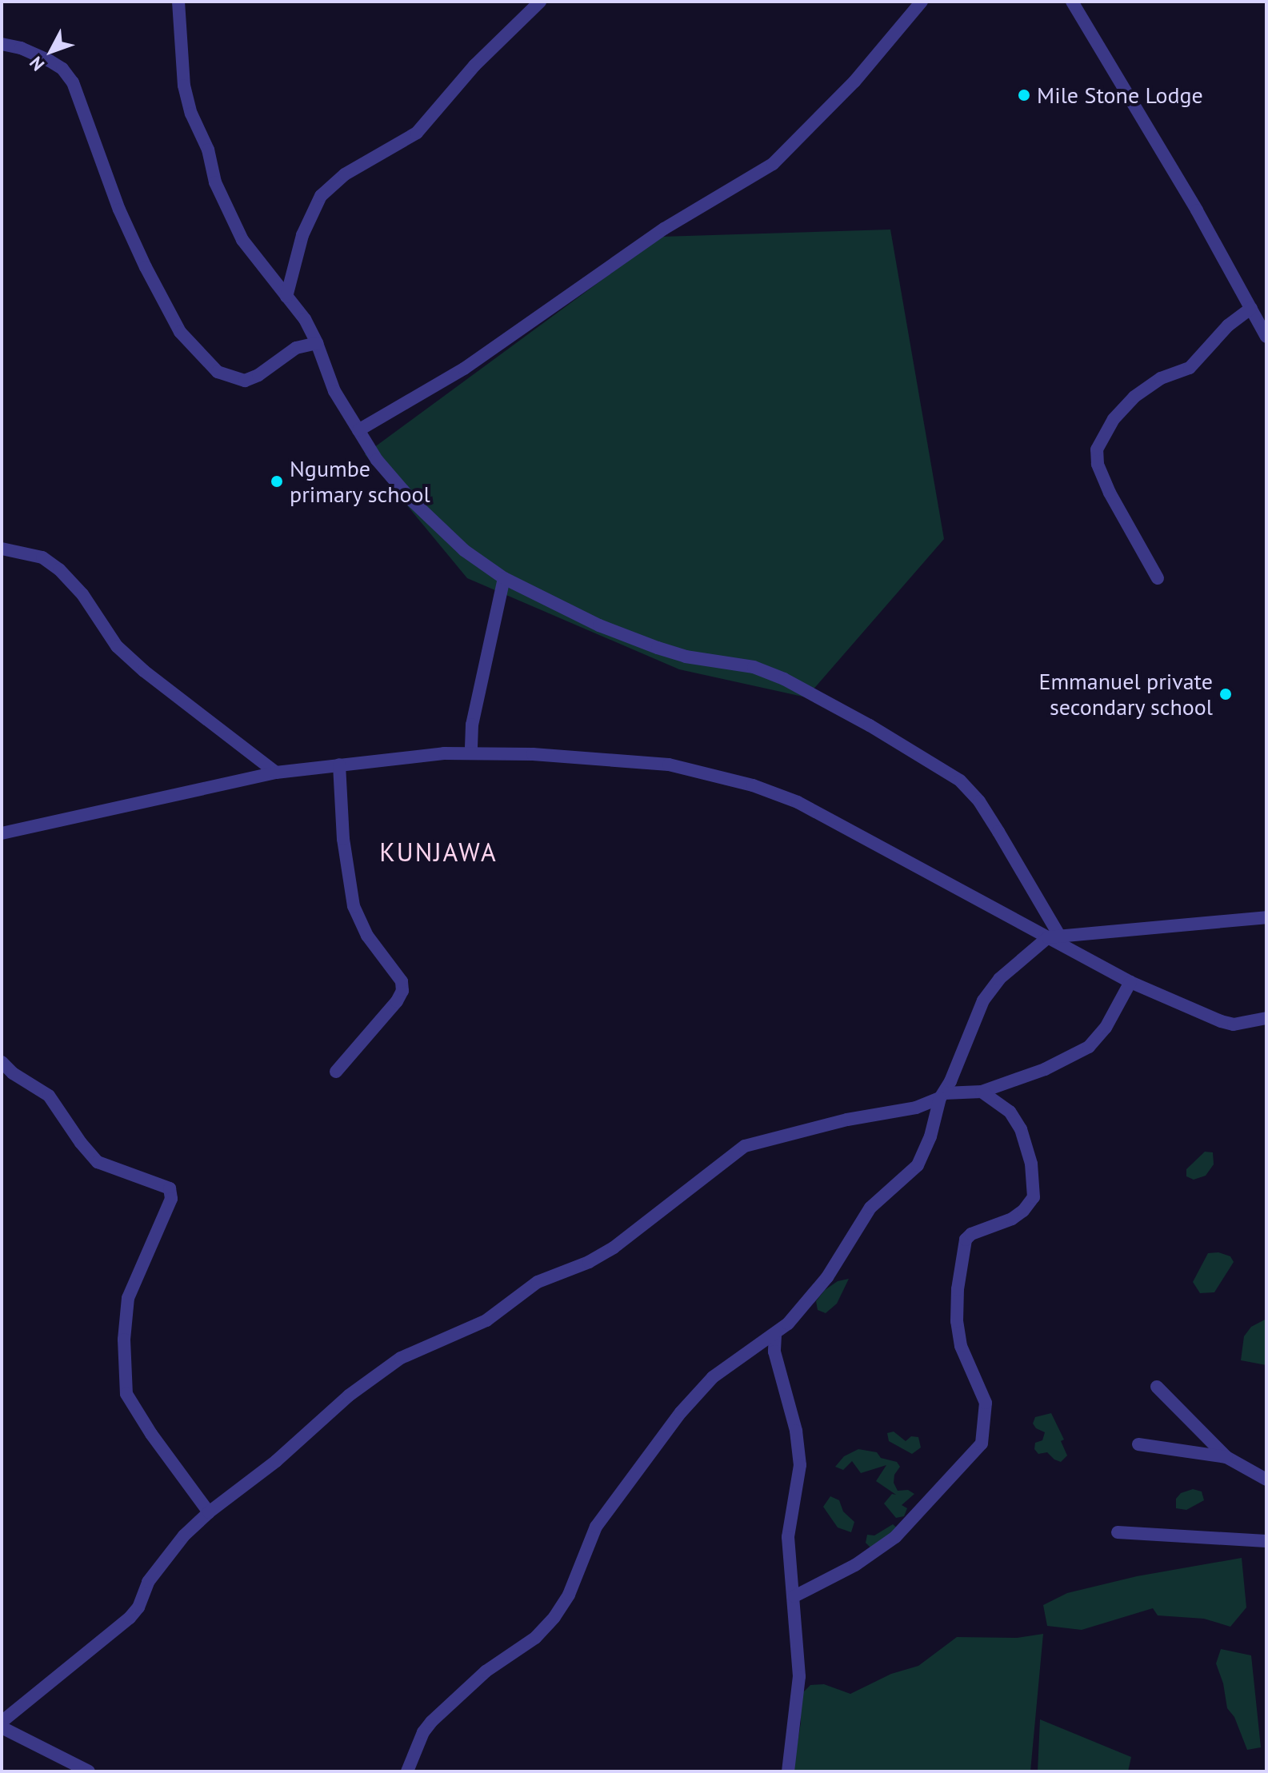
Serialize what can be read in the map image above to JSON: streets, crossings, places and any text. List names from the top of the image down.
{
  "districts": ["KUNJAWA"],
  "places": ["Mile Stone Lodge", "Ngumbe primary school", "Emmanuel private secondary school"],
  "north": "bottom left"
}
